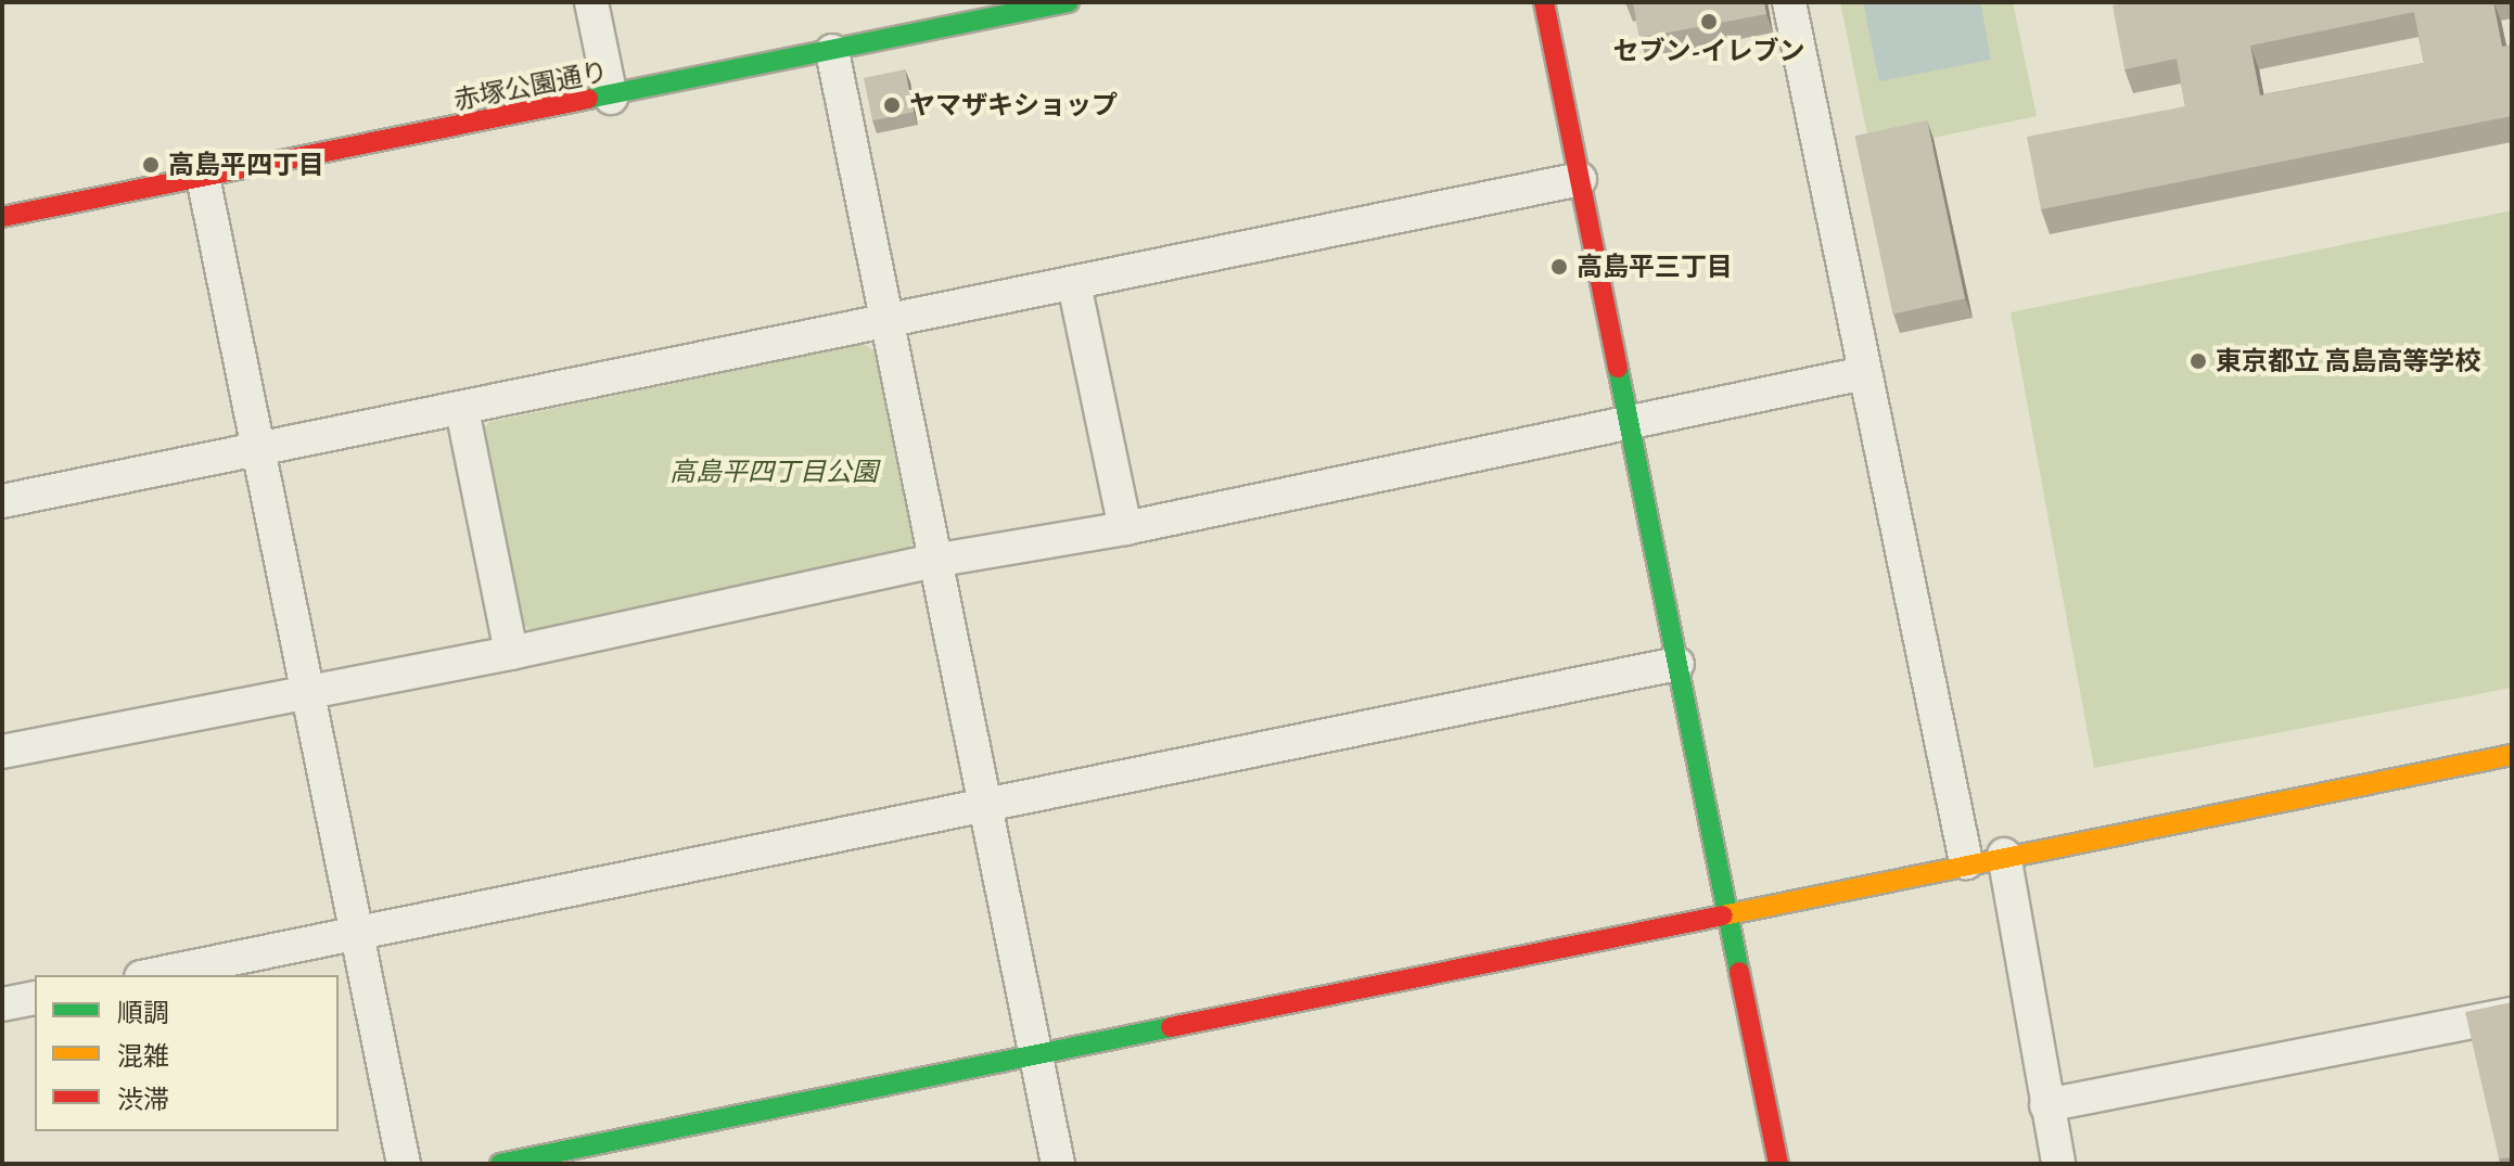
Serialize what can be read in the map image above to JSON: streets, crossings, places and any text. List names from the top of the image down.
{
  "streets": {
    "street": ["赤塚公園通り"]
  },
  "parks": ["高島平四丁目公園"],
  "places": [
    "セブン-イレブン",
    "ヤマザキショップ",
    "高島平四丁目",
    "高島平三丁目",
    "東京都立 高島高等学校"
  ],
  "legend": ["順調", "混雑", "渋滞"]
}
